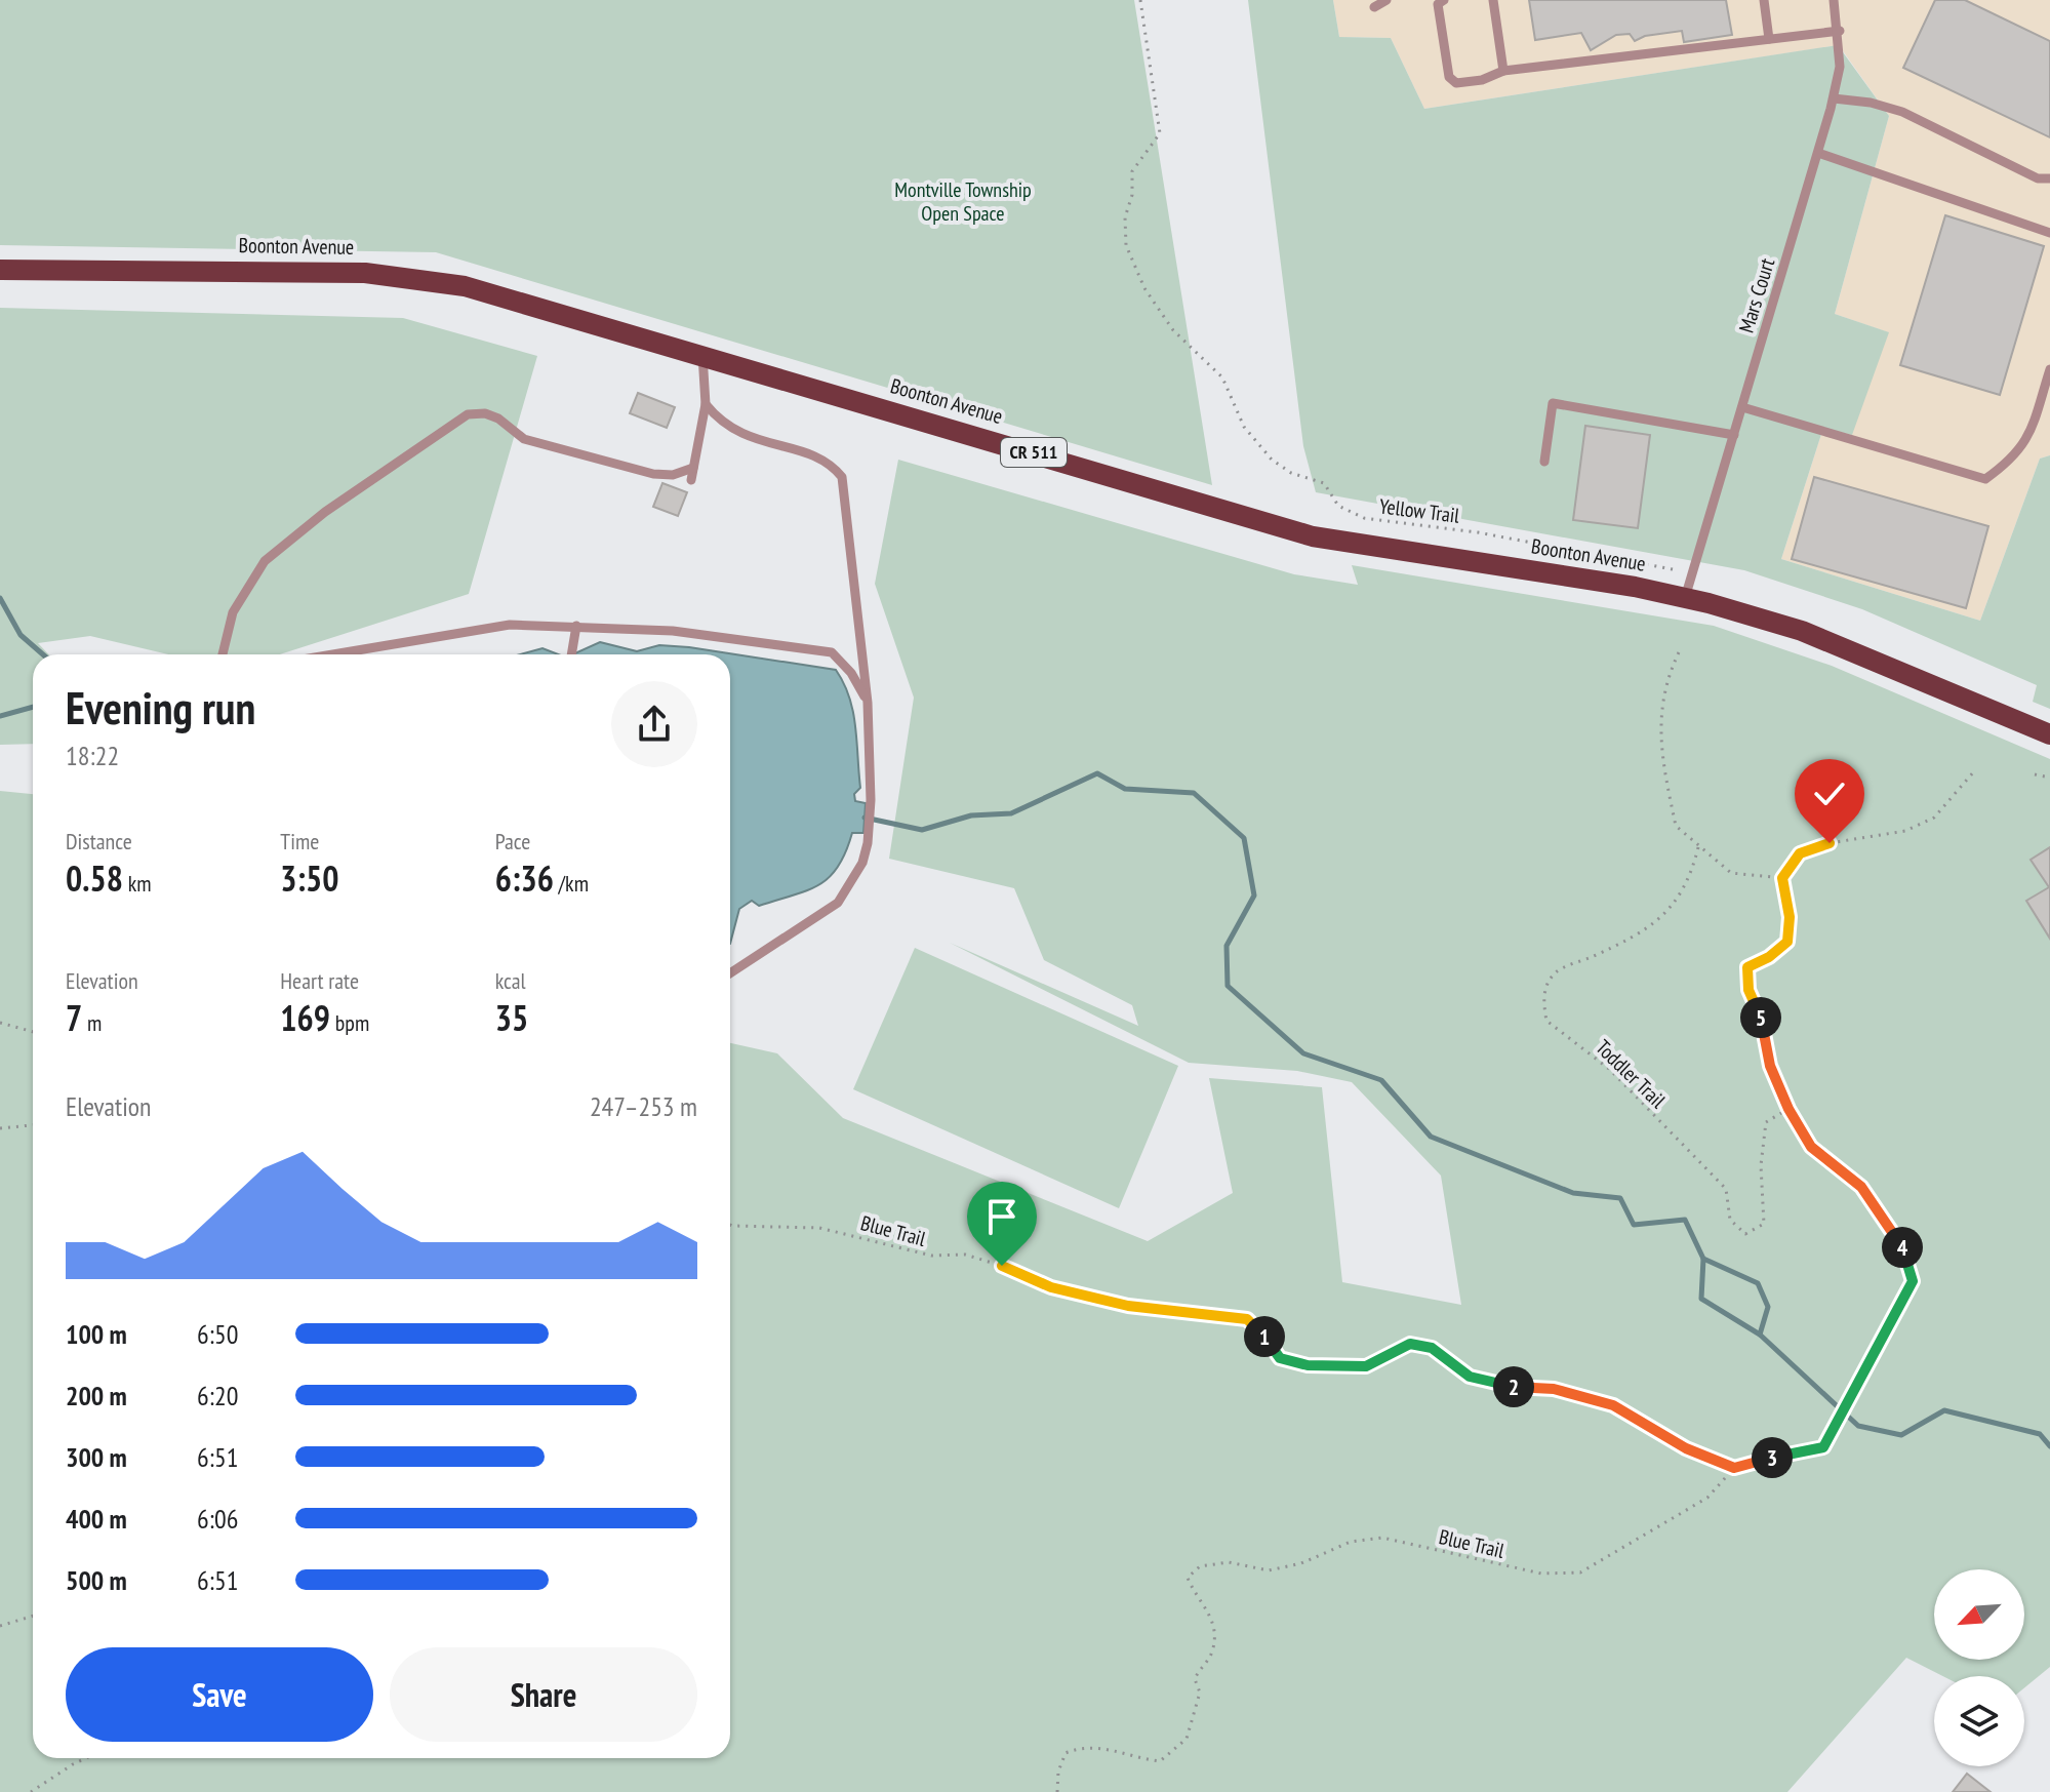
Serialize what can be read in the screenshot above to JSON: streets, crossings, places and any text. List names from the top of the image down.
{
  "streets": {
    "main road": ["Boonton Avenue", "CR 511"],
    "lane": ["Mars Court"],
    "path": ["Yellow Trail", "Toddler Trail", "Blue Trail"]
  },
  "crossings": [
    ["Boonton Avenue", "Mars Court"],
    ["Boonton Avenue", "Yellow Trail"],
    ["Mars Court", "Yellow Trail"]
  ],
  "parks": ["Montville Township Open Space"],
  "north": "bottom left",
  "page": {
    "heading": ["Evening run", "18:22"],
    "stats": [
      ["Distance", "0.58 km"],
      ["Time", "3:50"],
      ["Pace", "6:36 /km"],
      ["Elevation", "7 m"],
      ["Heart rate", "169 bpm"],
      ["kcal", "35"]
    ],
    "pins": [
      "5",
      "4",
      "1",
      "2",
      "3"
    ],
    "chart": ["Elevation", "247–253 m"],
    "list": [
      {
        "name": "100 m",
        "note": "6:50"
      },
      {
        "name": "200 m",
        "note": "6:20"
      },
      {
        "name": "300 m",
        "note": "6:51"
      },
      {
        "name": "400 m",
        "note": "6:06"
      },
      {
        "name": "500 m",
        "note": "6:51"
      }
    ],
    "buttons": ["Save", "Share"]
  }
}
